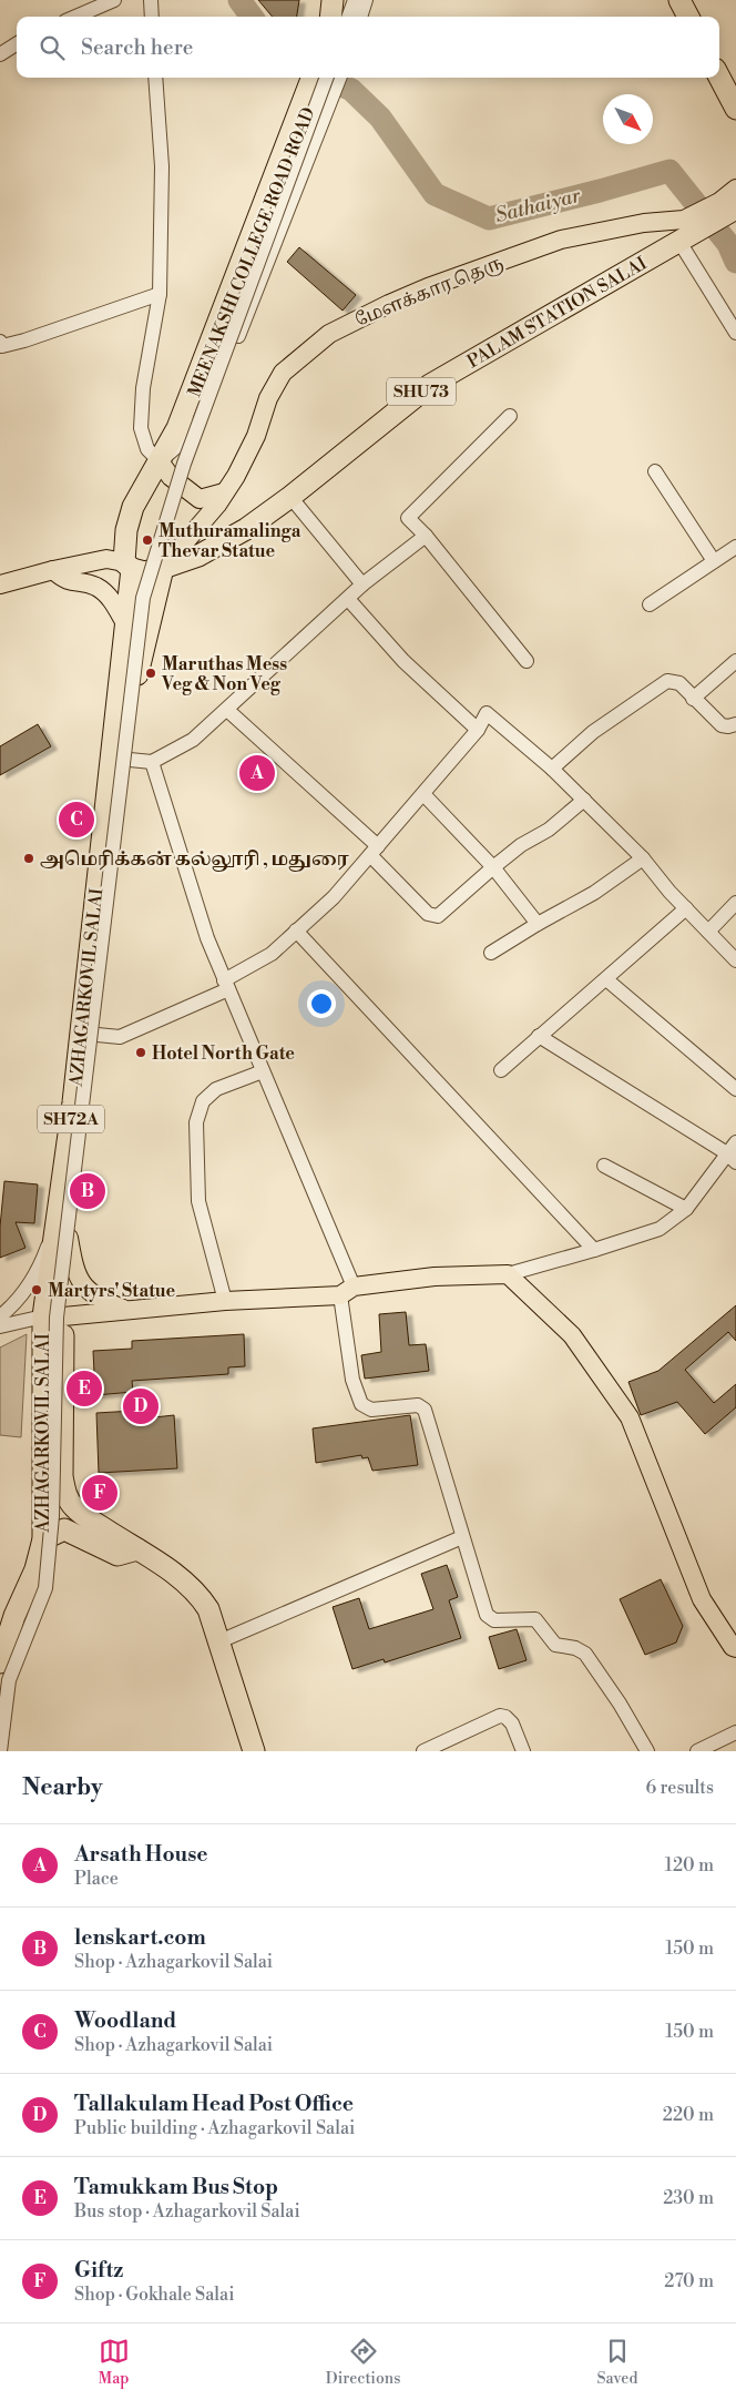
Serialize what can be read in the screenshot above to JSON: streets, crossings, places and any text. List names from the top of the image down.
{
  "streets": {
    "highway": [
      "PALAM STATION SALAI",
      "SHU73",
      "AZHAGARKOVIL SALAI",
      "SH72A"
    ],
    "main road": ["மேளக்கார தெரு"],
    "street": ["MEENAKSHI COLLEGE ROAD ROAD"]
  },
  "crossings": [
    ["MEENAKSHI COLLEGE ROAD ROAD", "AZHAGARKOVIL SALAI"],
    ["மேளக்கார தெரு", "PALAM STATION SALAI"],
    ["மேளக்கார தெரு", "SHU73"],
    ["மேளக்கார தெரு", "AZHAGARKOVIL SALAI"],
    ["PALAM STATION SALAI", "SHU73"],
    ["PALAM STATION SALAI", "AZHAGARKOVIL SALAI"],
    ["SHU73", "AZHAGARKOVIL SALAI"]
  ],
  "water": ["Sathaiyar"],
  "places": [
    "Muthuramalinga Thevar Statue",
    "Maruthas Mess Veg & Non Veg",
    "அமெரிக்கன் கல்லூரி , மதுரை",
    "Hotel North Gate",
    "Martyrs' Statue"
  ],
  "north": "bottom right",
  "page": {
    "search": "Search here",
    "pins": [
      "A",
      "C",
      "B",
      "E",
      "D",
      "F"
    ],
    "heading": ["Nearby", "6 results"],
    "list": [
      {
        "mark": "A",
        "name": "Arsath House",
        "note": "Place",
        "value": "120 m"
      },
      {
        "mark": "B",
        "name": "lenskart.com",
        "note": "Shop · Azhagarkovil Salai",
        "value": "150 m"
      },
      {
        "mark": "C",
        "name": "Woodland",
        "note": "Shop · Azhagarkovil Salai",
        "value": "150 m"
      },
      {
        "mark": "D",
        "name": "Tallakulam Head Post Office",
        "note": "Public building · Azhagarkovil Salai",
        "value": "220 m"
      },
      {
        "mark": "E",
        "name": "Tamukkam Bus Stop",
        "note": "Bus stop · Azhagarkovil Salai",
        "value": "230 m"
      },
      {
        "mark": "F",
        "name": "Giftz",
        "note": "Shop · Gokhale Salai",
        "value": "270 m"
      }
    ],
    "nav": ["Map", "Directions", "Saved"]
  }
}
